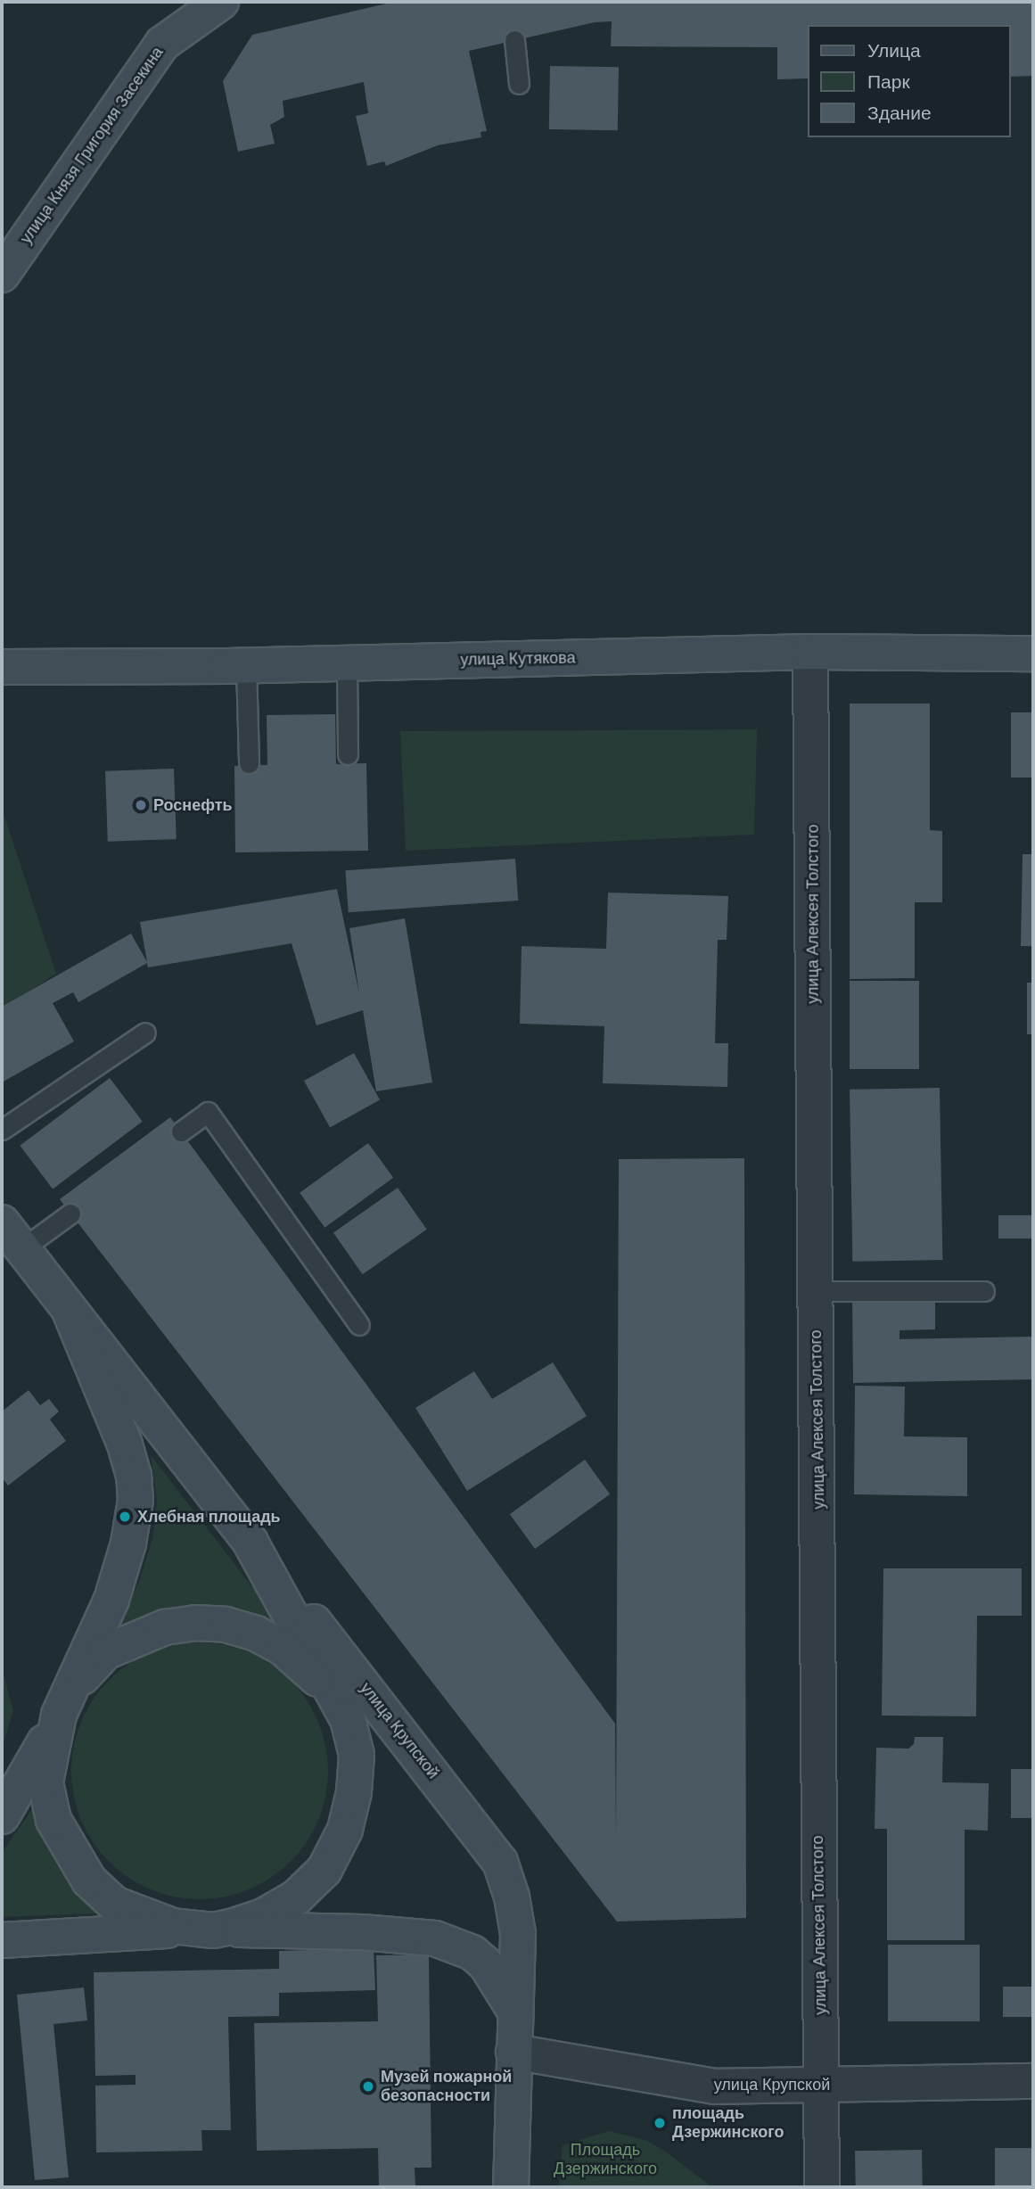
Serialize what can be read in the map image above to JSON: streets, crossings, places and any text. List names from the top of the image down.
{
  "streets": {
    "main road": ["улица Князя Григория Засекина", "улица Кутякова", "улица Крупской"],
    "street": ["улица Алексея Толстого"]
  },
  "crossings": [
    ["улица Кутякова", "улица Алексея Толстого"],
    ["улица Алексея Толстого", "улица Крупской"]
  ],
  "parks": ["Площадь Дзержинского"],
  "places": [
    "Роснефть",
    "Хлебная площадь",
    "Музей пожарной безопасности",
    "площадь Дзержинского"
  ],
  "legend": ["Улица", "Парк", "Здание"]
}
